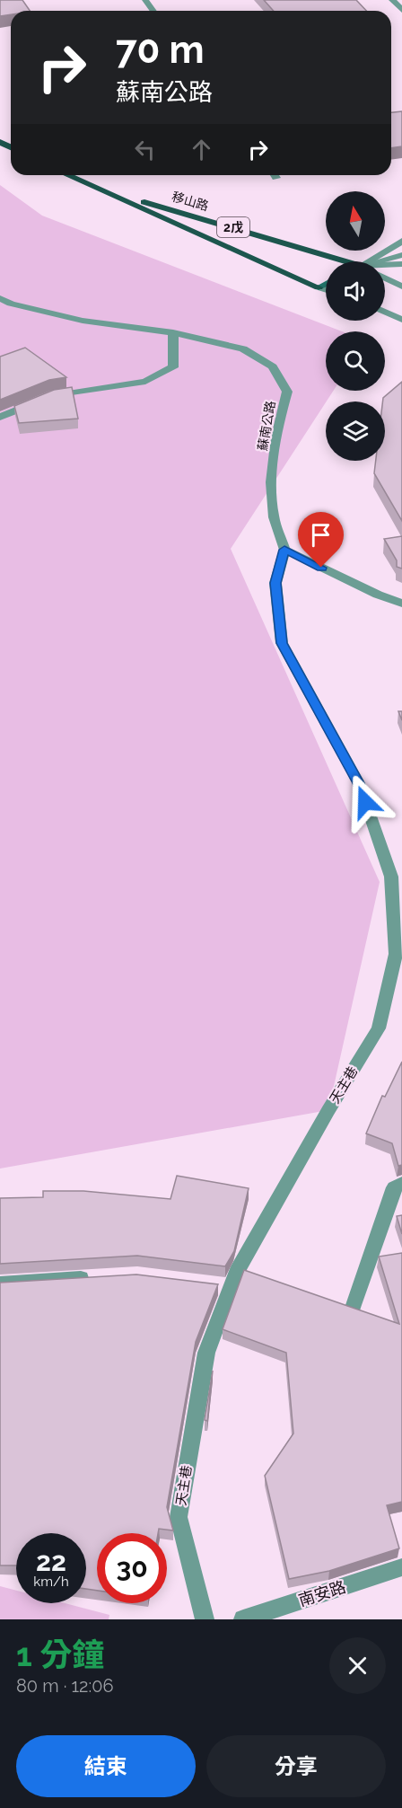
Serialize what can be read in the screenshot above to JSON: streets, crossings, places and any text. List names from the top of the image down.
{
  "streets": {
    "main road": ["移山路", "2戊"],
    "street": ["蘇南公路", "天主巷", "南安路"]
  },
  "crossings": [
    ["移山路", "2戊"],
    ["蘇南公路", "天主巷"]
  ],
  "north": "top",
  "page": {
    "turn": ["70 m", "蘇南公路"],
    "speed": "22 km/h",
    "limit": "30",
    "heading": ["1 分鐘", "80 m · 12:06"],
    "buttons": ["結束", "分享"]
  }
}
